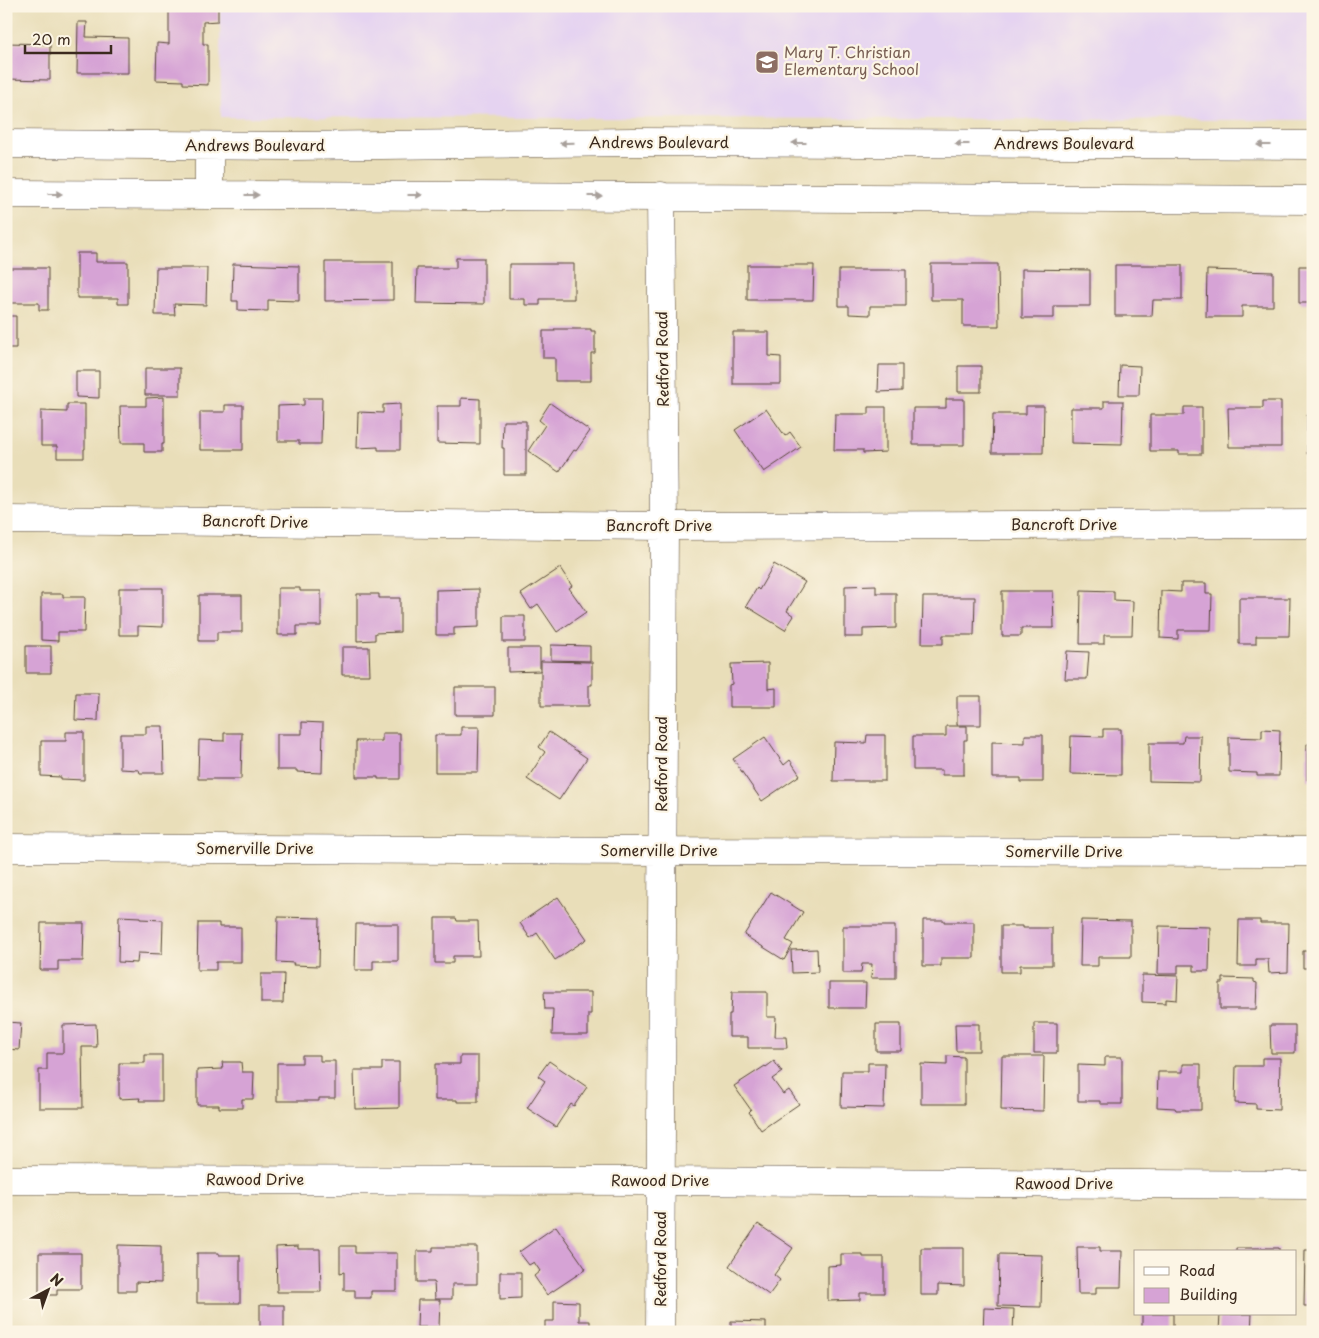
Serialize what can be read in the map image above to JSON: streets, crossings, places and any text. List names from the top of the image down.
{
  "streets": {
    "street": [
      "Andrews Boulevard",
      "Redford Road",
      "Bancroft Drive",
      "Somerville Drive",
      "Rawood Drive"
    ]
  },
  "crossings": [
    ["Redford Road", "Bancroft Drive"],
    ["Redford Road", "Somerville Drive"],
    ["Redford Road", "Rawood Drive"]
  ],
  "places": {
    "school or university": ["Mary T. Christian Elementary School"]
  },
  "legend": ["Road", "Building"],
  "scale_bar": "20 m",
  "north": "top right"
}
